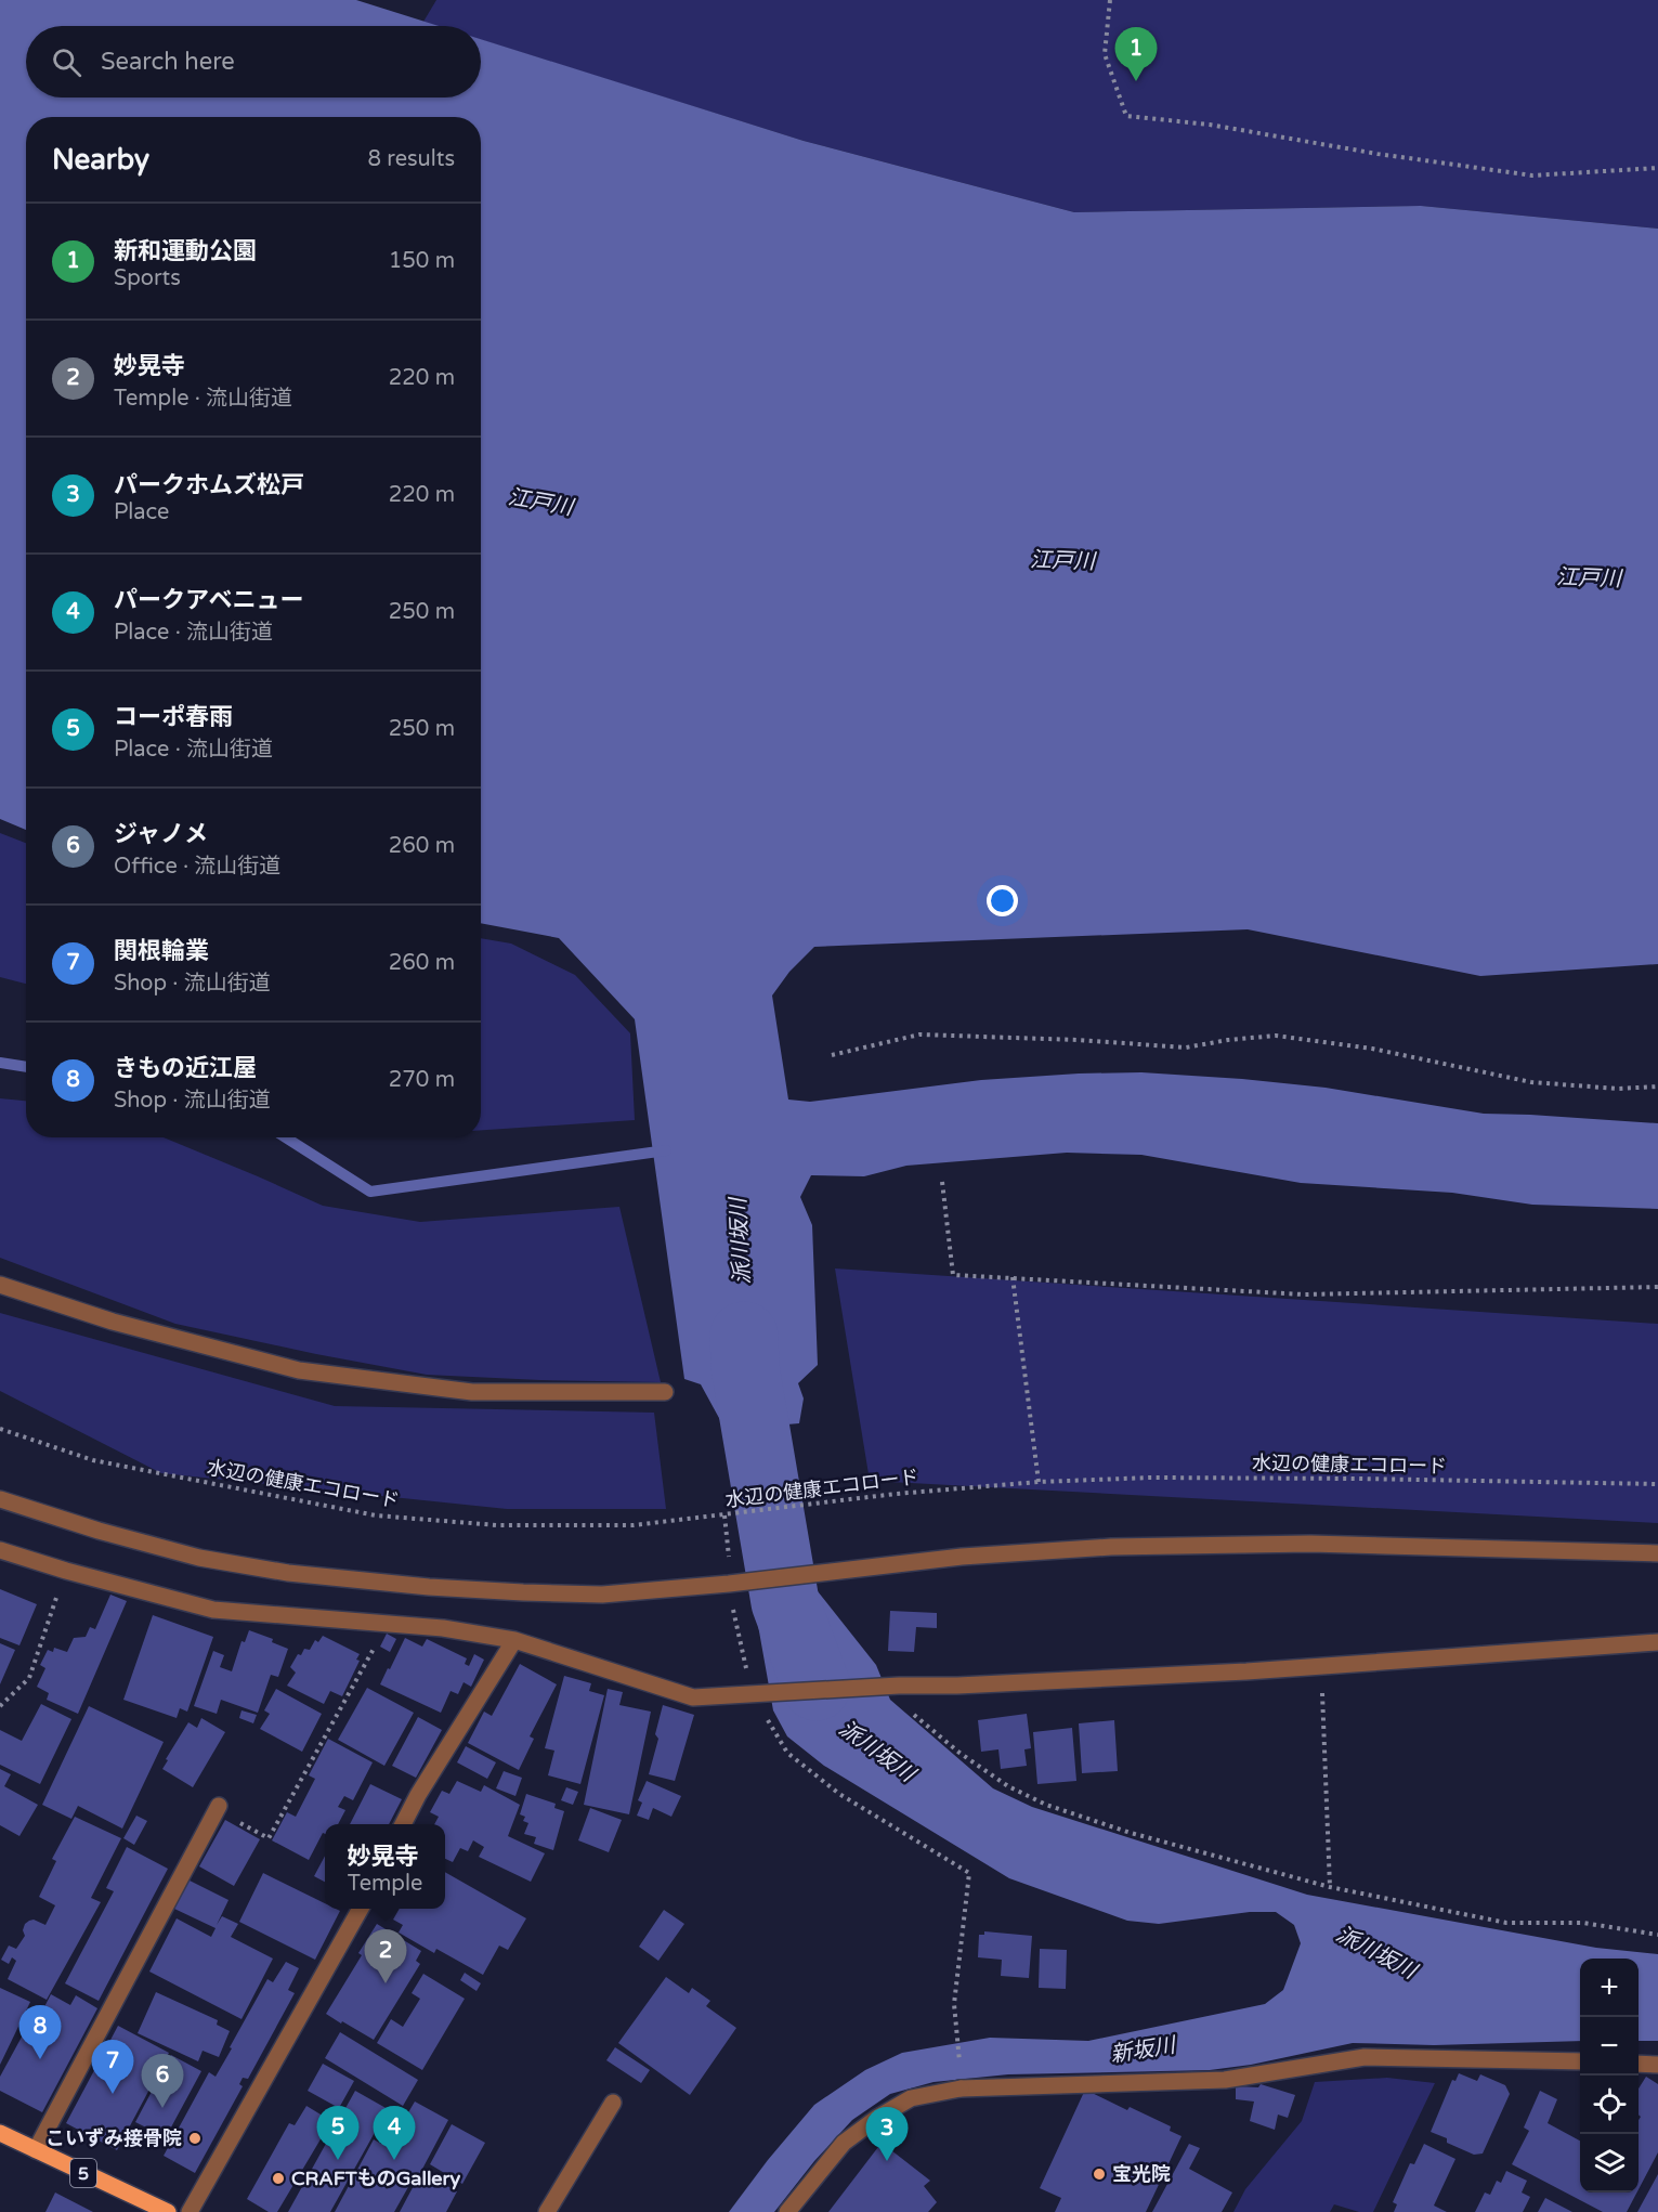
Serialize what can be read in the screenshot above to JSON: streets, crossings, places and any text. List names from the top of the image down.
{
  "streets": {
    "main road": ["5"],
    "path": ["水辺の健康エコロード"]
  },
  "water": ["江戸川", "派川坂川", "新坂川"],
  "places": ["こいずみ接骨院", "宝光院", "CRAFTものGallery"],
  "page": {
    "search": "Search here",
    "pins": [
      "1",
      "2",
      "8",
      "7",
      "6",
      "4",
      "5",
      "3"
    ],
    "heading": ["Nearby", "8 results"],
    "list": [
      {
        "mark": "1",
        "name": "新和運動公園",
        "note": "Sports",
        "value": "150 m"
      },
      {
        "mark": "2",
        "name": "妙晃寺",
        "note": "Temple · 流山街道",
        "value": "220 m"
      },
      {
        "mark": "3",
        "name": "パークホムズ松戸",
        "note": "Place",
        "value": "220 m"
      },
      {
        "mark": "4",
        "name": "パークアベニュー",
        "note": "Place · 流山街道",
        "value": "250 m"
      },
      {
        "mark": "5",
        "name": "コーポ春雨",
        "note": "Place · 流山街道",
        "value": "250 m"
      },
      {
        "mark": "6",
        "name": "ジャノメ",
        "note": "Office · 流山街道",
        "value": "260 m"
      },
      {
        "mark": "7",
        "name": "関根輪業",
        "note": "Shop · 流山街道",
        "value": "260 m"
      },
      {
        "mark": "8",
        "name": "きもの近江屋",
        "note": "Shop · 流山街道",
        "value": "270 m"
      }
    ],
    "popup": ["妙晃寺", "Temple"],
    "map_buttons": ["+", "−"]
  }
}
